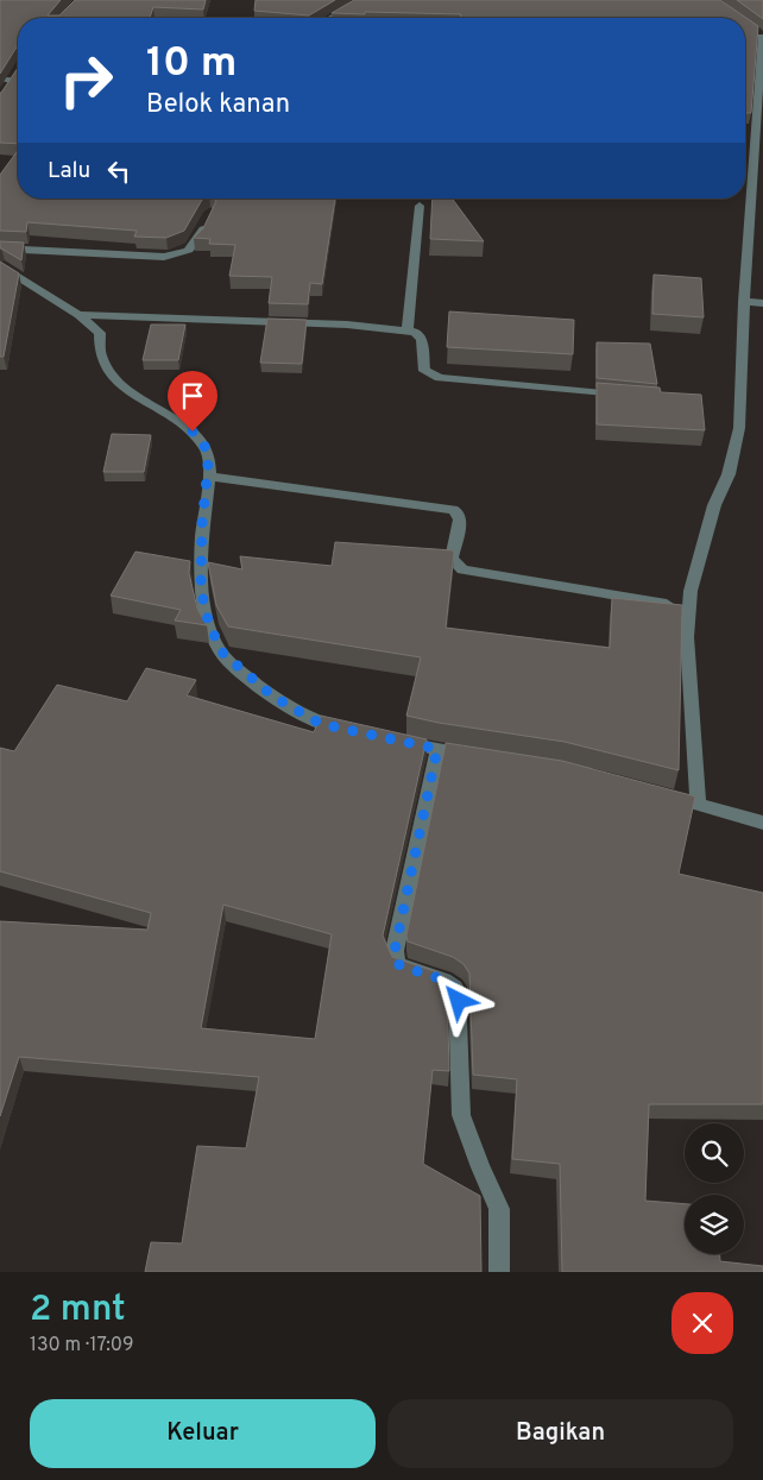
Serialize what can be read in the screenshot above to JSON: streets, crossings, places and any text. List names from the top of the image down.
{
  "page": {
    "turn": ["10 m", "Belok kanan"],
    "then": "Lalu",
    "heading": ["2 mnt", "130 m · 17:09"],
    "buttons": ["Keluar", "Bagikan"]
  }
}
